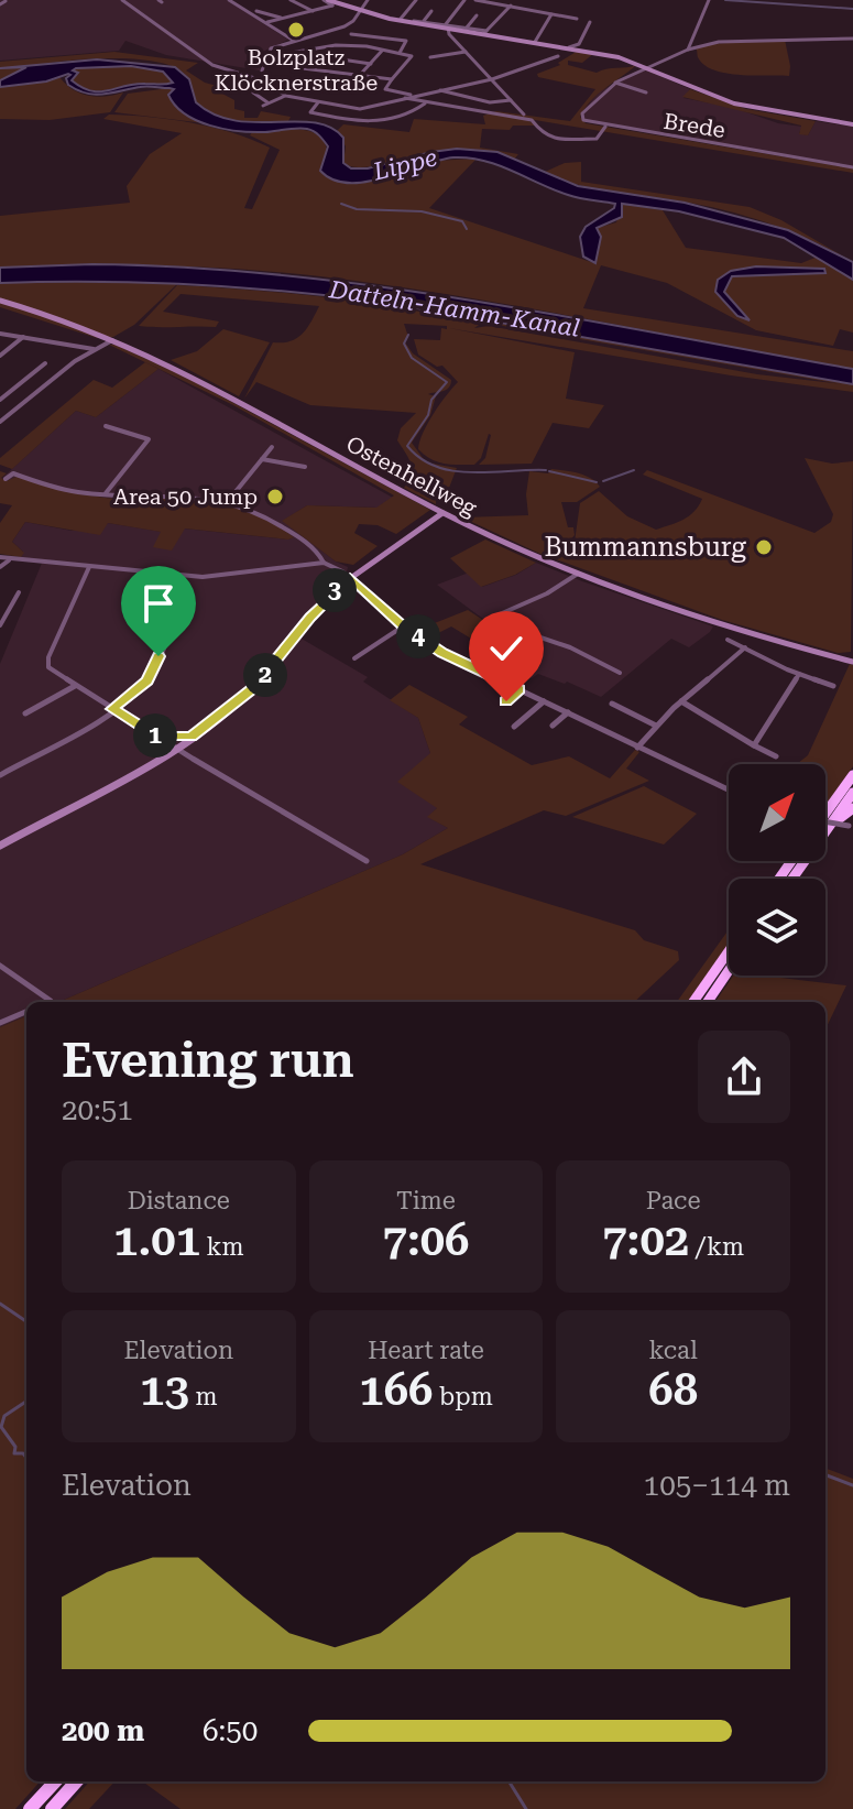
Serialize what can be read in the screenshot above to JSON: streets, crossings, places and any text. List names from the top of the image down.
{
  "streets": {
    "main road": ["Ostenhellweg"],
    "street": ["Brede"]
  },
  "water": ["Lippe", "Datteln-Hamm-Kanal"],
  "places": ["Bolzplatz Klöcknerstraße", "Area 50 Jump", "Bummannsburg"],
  "north": "top right",
  "page": {
    "pins": [
      "3",
      "4",
      "2",
      "1"
    ],
    "heading": ["Evening run", "20:51"],
    "stats": [
      ["Distance", "1.01 km"],
      ["Time", "7:06"],
      ["Pace", "7:02 /km"],
      ["Elevation", "13 m"],
      ["Heart rate", "166 bpm"],
      ["kcal", "68"]
    ],
    "chart": ["Elevation", "105–114 m"],
    "list": [
      {
        "name": "200 m",
        "note": "6:50"
      }
    ]
  }
}
